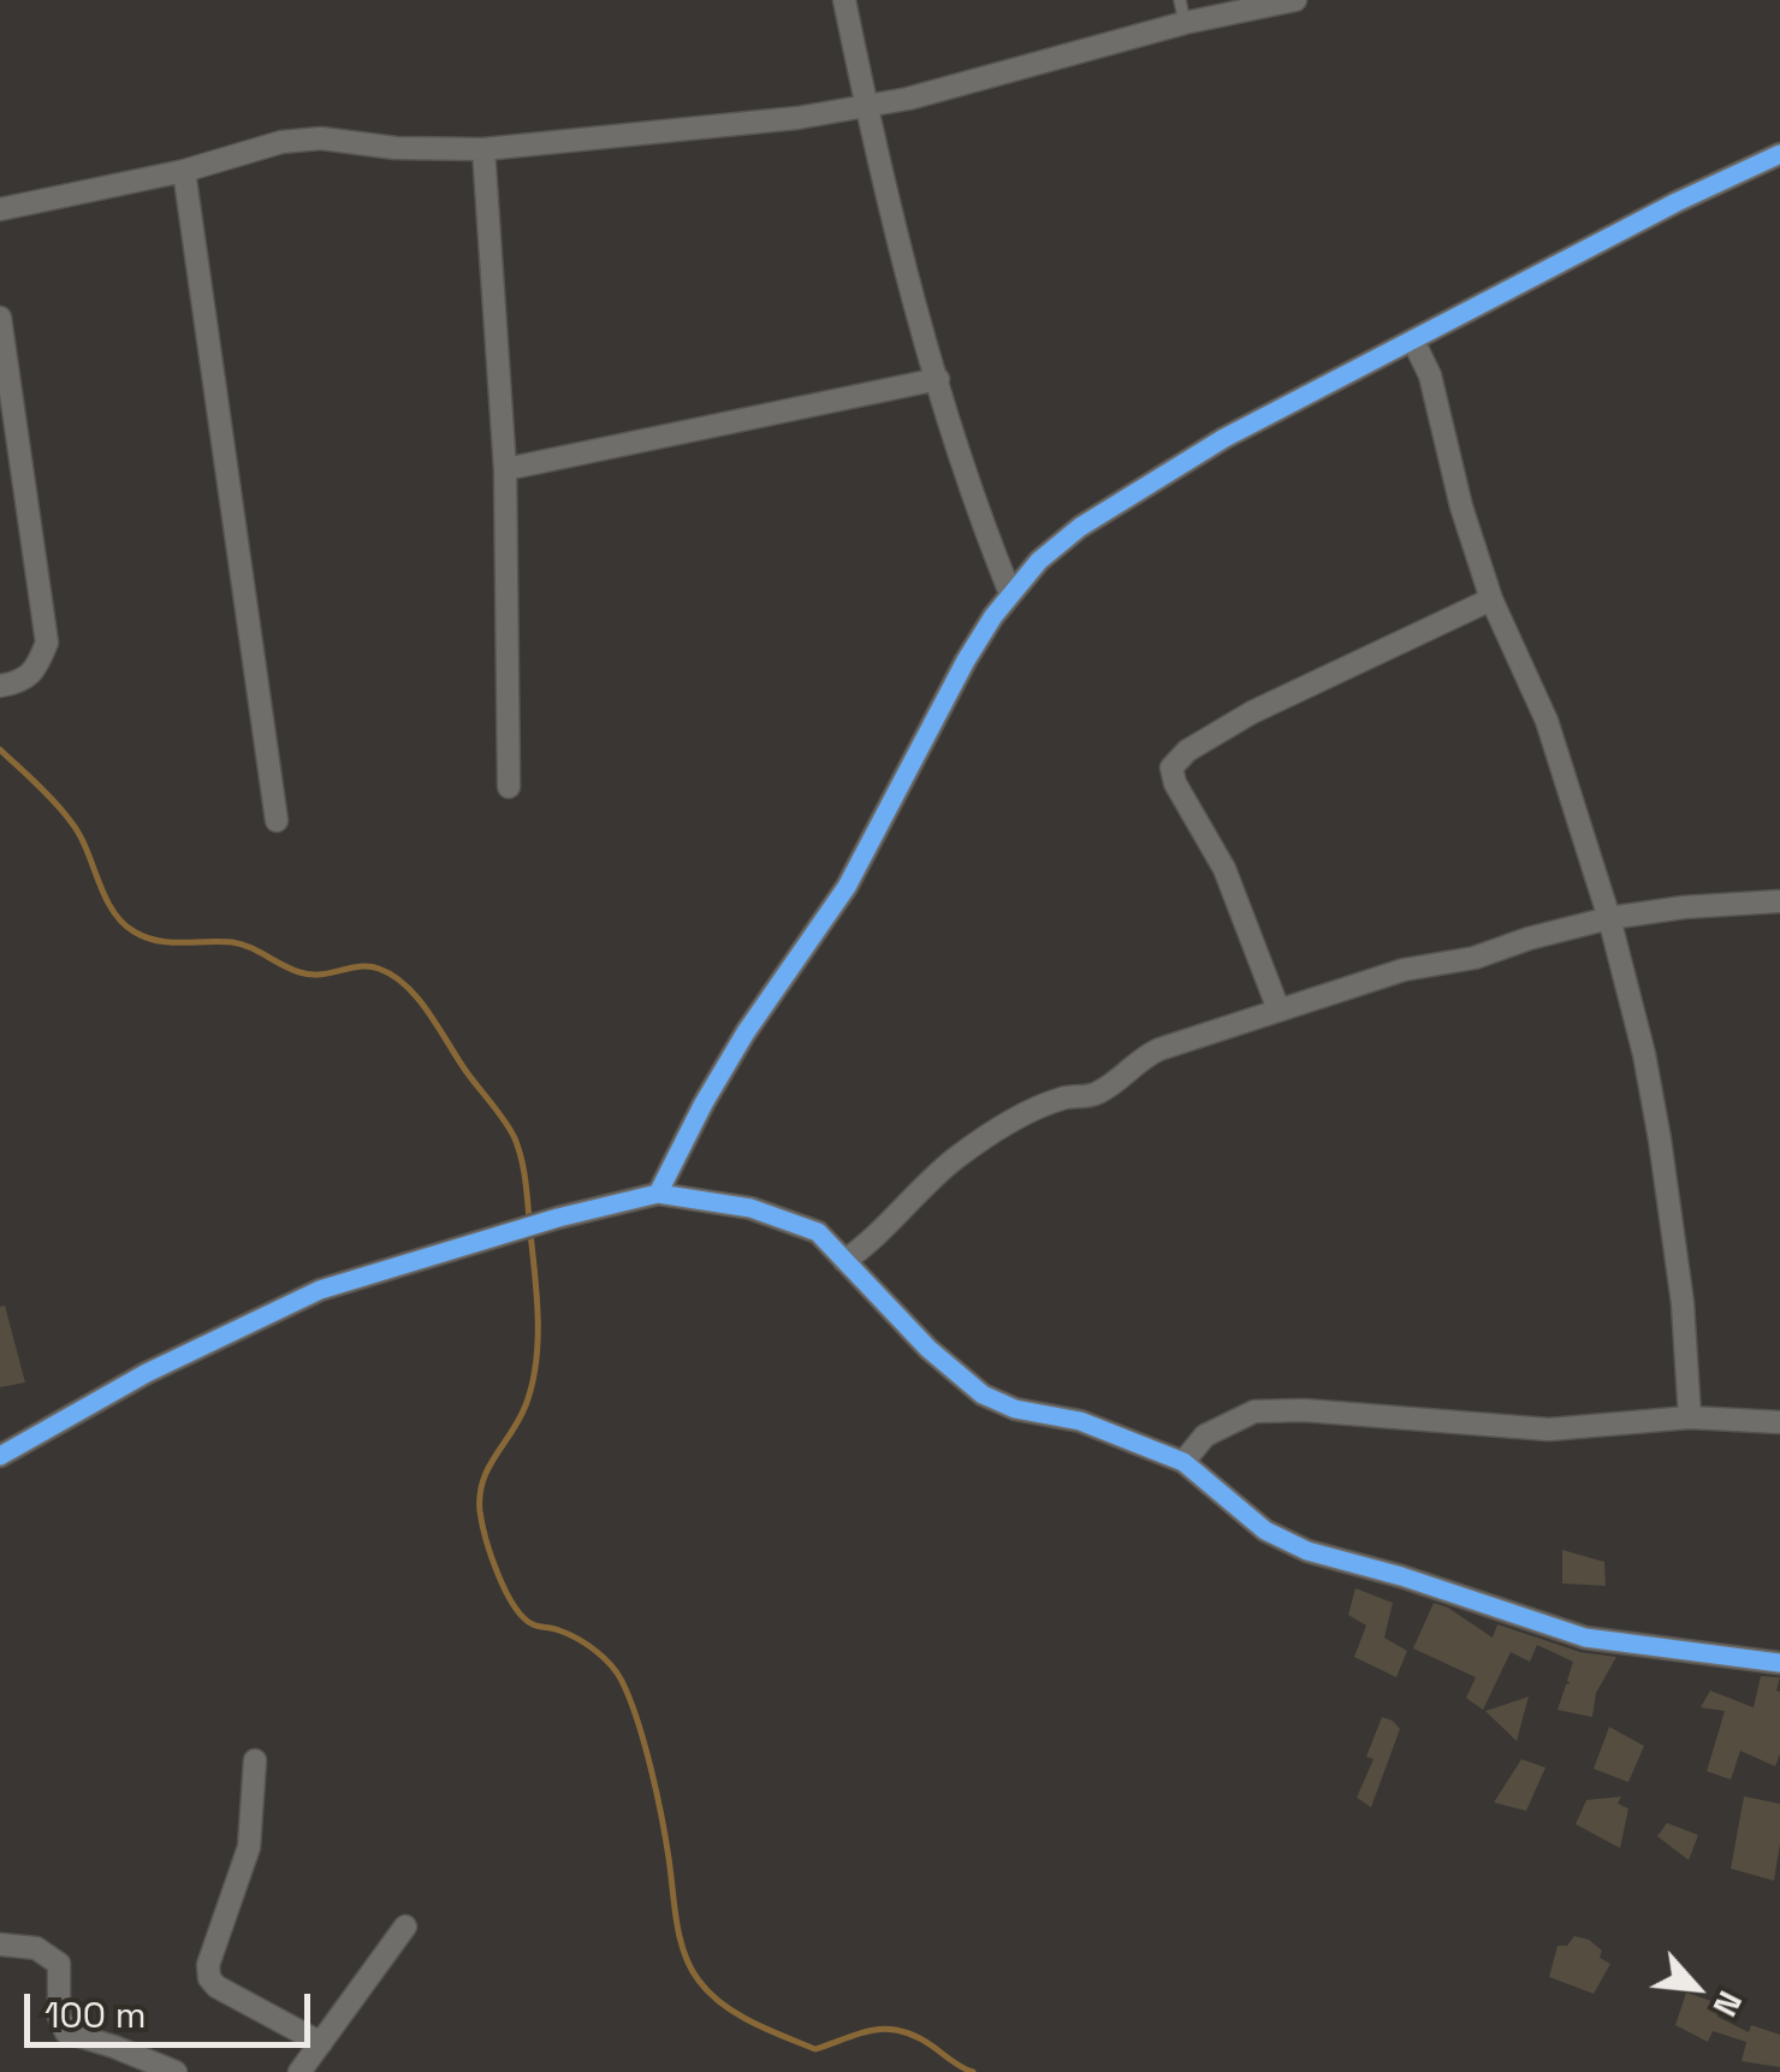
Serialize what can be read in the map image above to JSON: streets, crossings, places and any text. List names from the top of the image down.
{
  "scale_bar": "100 m",
  "north": "bottom right"
}
